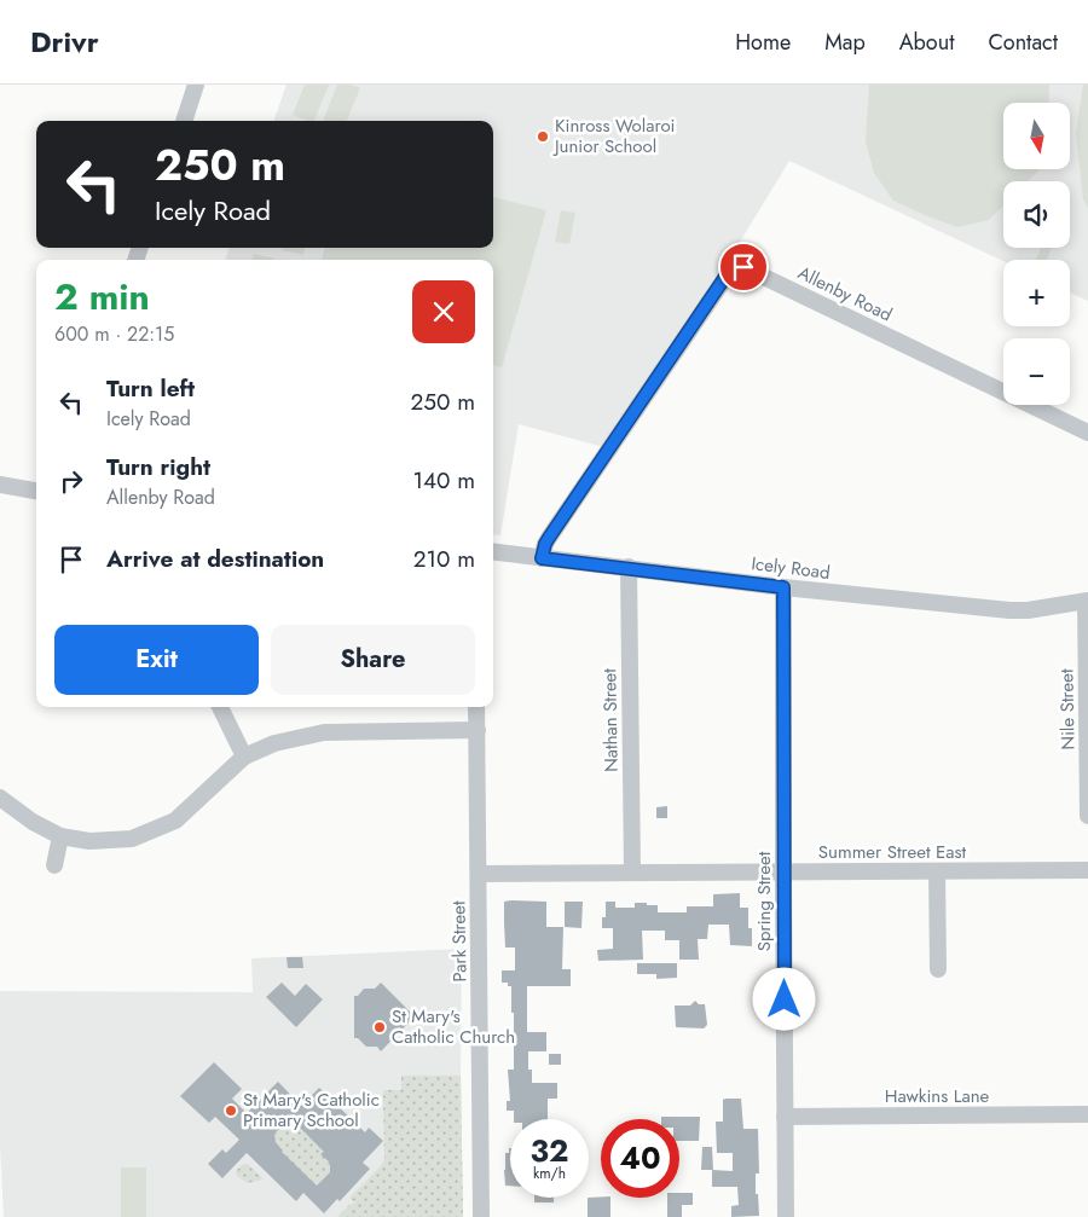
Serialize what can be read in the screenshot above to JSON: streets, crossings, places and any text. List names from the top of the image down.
{
  "streets": {
    "street": [
      "Allenby Road",
      "Icely Road",
      "Nile Street",
      "Nathan Street",
      "Summer Street East",
      "Spring Street",
      "Park Street",
      "Hawkins Lane"
    ]
  },
  "crossings": [
    ["Allenby Road", "Icely Road"],
    ["Icely Road", "Nile Street"],
    ["Icely Road", "Nathan Street"],
    ["Icely Road", "Spring Street"],
    ["Nathan Street", "Summer Street East"],
    ["Summer Street East", "Spring Street"],
    ["Summer Street East", "Park Street"],
    ["Spring Street", "Hawkins Lane"]
  ],
  "places": ["Kinross Wolaroi Junior School", "St Mary's Catholic Church", "St Mary's Catholic Primary School"],
  "north": "bottom",
  "page": {
    "header": "Drivr",
    "nav": [
      "Home",
      "Map",
      "About",
      "Contact"
    ],
    "map_buttons": ["+", "−"],
    "turn": ["250 m", "Icely Road"],
    "heading": ["2 min", "600 m · 22:15"],
    "list": [
      {
        "name": "Turn left",
        "note": "Icely Road",
        "value": "250 m"
      },
      {
        "name": "Turn right",
        "note": "Allenby Road",
        "value": "140 m"
      },
      {
        "name": "Arrive at destination",
        "value": "210 m"
      }
    ],
    "buttons": ["Exit", "Share"],
    "speed": "32 km/h",
    "limit": "40"
  }
}
